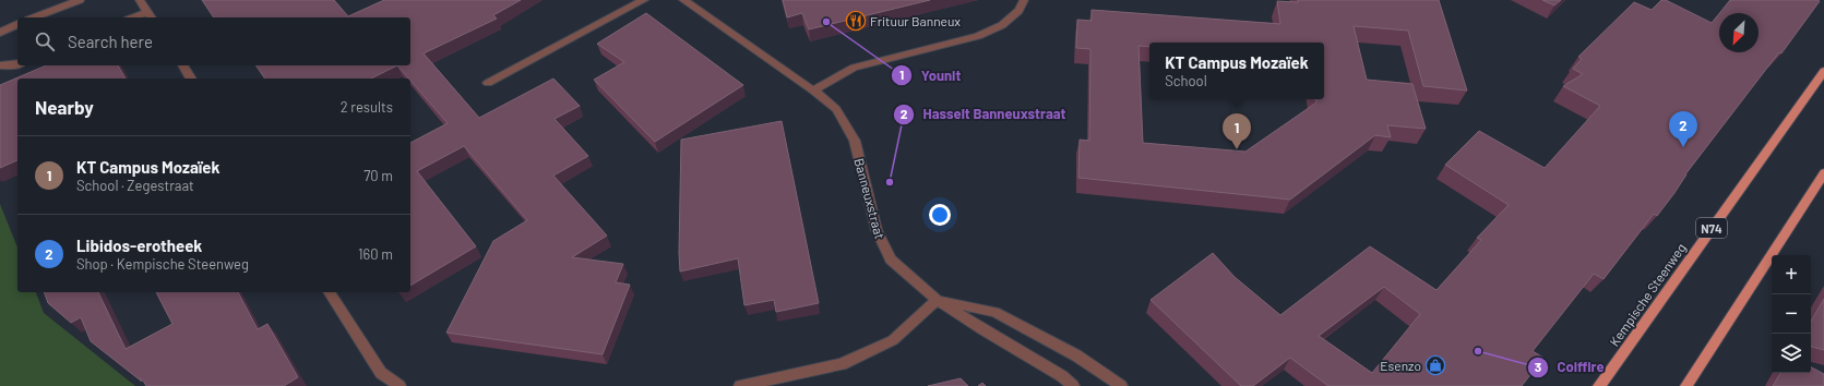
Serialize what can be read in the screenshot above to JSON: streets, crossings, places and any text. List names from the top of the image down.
{
  "streets": {
    "main road": ["N74", "Kempische Steenweg"],
    "street": ["Banneuxstraat"]
  },
  "places": {
    "restaurant": ["Frituur Banneux"],
    "other": ["Younit", "Hasselt Banneuxstraat", "Coiffire"],
    "shop": ["Esenzo"]
  },
  "north": "bottom left",
  "page": {
    "search": "Search here",
    "popup": ["KT Campus Mozaïek", "School"],
    "heading": ["Nearby", "2 results"],
    "pins": ["2", "1"],
    "list": [
      {
        "mark": "1",
        "name": "KT Campus Mozaïek",
        "note": "School · Zegestraat",
        "value": "70 m"
      },
      {
        "mark": "2",
        "name": "Libidos-erotheek",
        "note": "Shop · Kempische Steenweg",
        "value": "160 m"
      }
    ],
    "map_buttons": ["+", "−"]
  }
}
